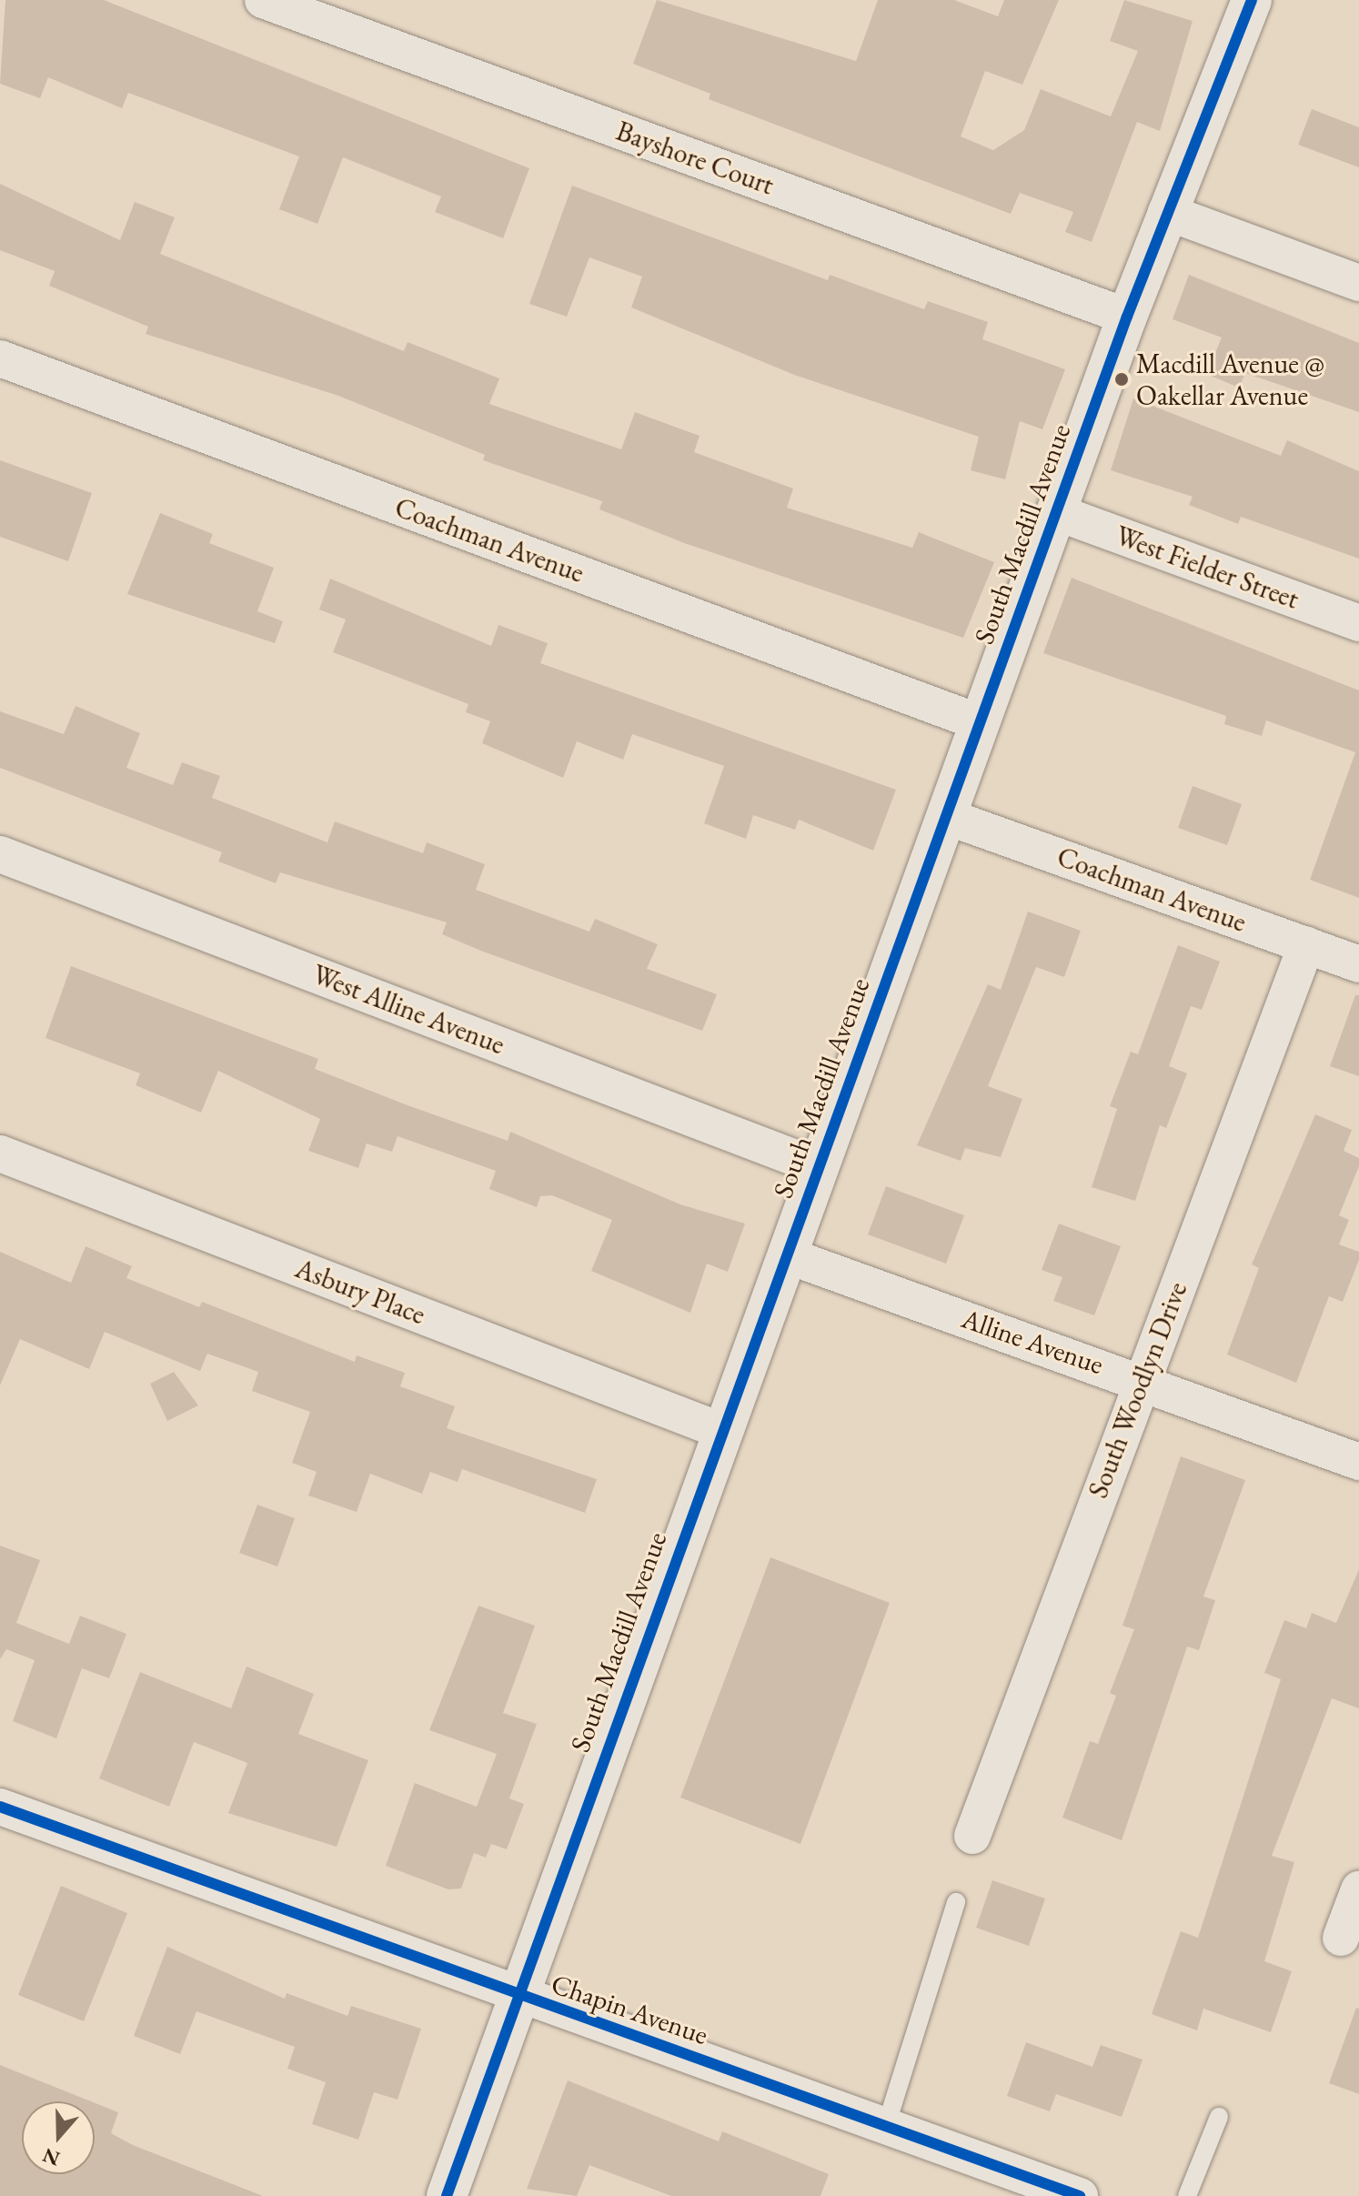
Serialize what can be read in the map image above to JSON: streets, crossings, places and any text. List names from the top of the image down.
{
  "streets": {
    "street": [
      "Bayshore Court",
      "South Macdill Avenue",
      "Coachman Avenue",
      "West Fielder Street",
      "West Alline Avenue",
      "Asbury Place",
      "Alline Avenue",
      "South Woodlyn Drive",
      "Chapin Avenue"
    ]
  },
  "crossings": [
    ["Bayshore Court", "South Macdill Avenue"],
    ["South Macdill Avenue", "Coachman Avenue"],
    ["South Macdill Avenue", "West Fielder Street"],
    ["South Macdill Avenue", "West Alline Avenue"],
    ["South Macdill Avenue", "Asbury Place"],
    ["South Macdill Avenue", "Alline Avenue"],
    ["South Macdill Avenue", "Chapin Avenue"],
    ["Coachman Avenue", "South Woodlyn Drive"],
    ["Alline Avenue", "South Woodlyn Drive"]
  ],
  "places": ["Macdill Avenue @ Oakellar Avenue"],
  "north": "bottom"
}
